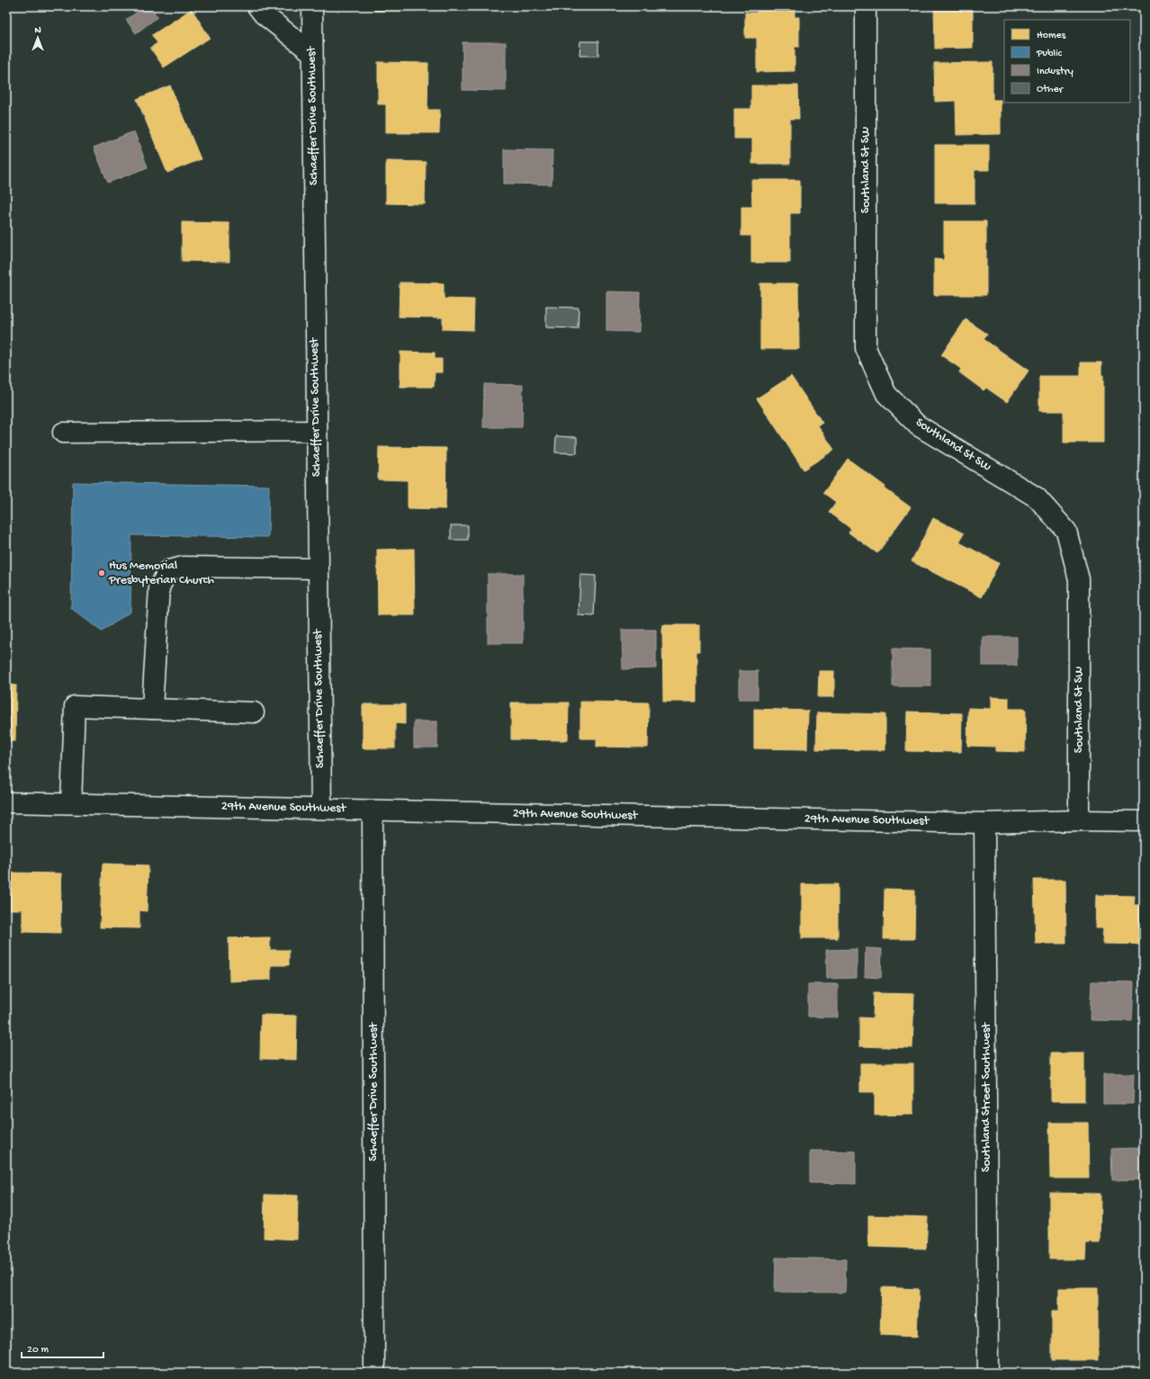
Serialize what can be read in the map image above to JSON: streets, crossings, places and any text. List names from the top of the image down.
{
  "streets": {
    "street": [
      "Schaeffer Drive Southwest",
      "Southland St SW",
      "29th Avenue Southwest",
      "Southland Street Southwest"
    ]
  },
  "crossings": [
    ["Schaeffer Drive Southwest", "29th Avenue Southwest"],
    ["Southland St SW", "29th Avenue Southwest"],
    ["29th Avenue Southwest", "Southland Street Southwest"]
  ],
  "places": ["Hus Memorial Presbyterian Church"],
  "legend": [
    "Homes",
    "Public",
    "Industry",
    "Other"
  ],
  "scale_bar": "20 m",
  "north": "top"
}
